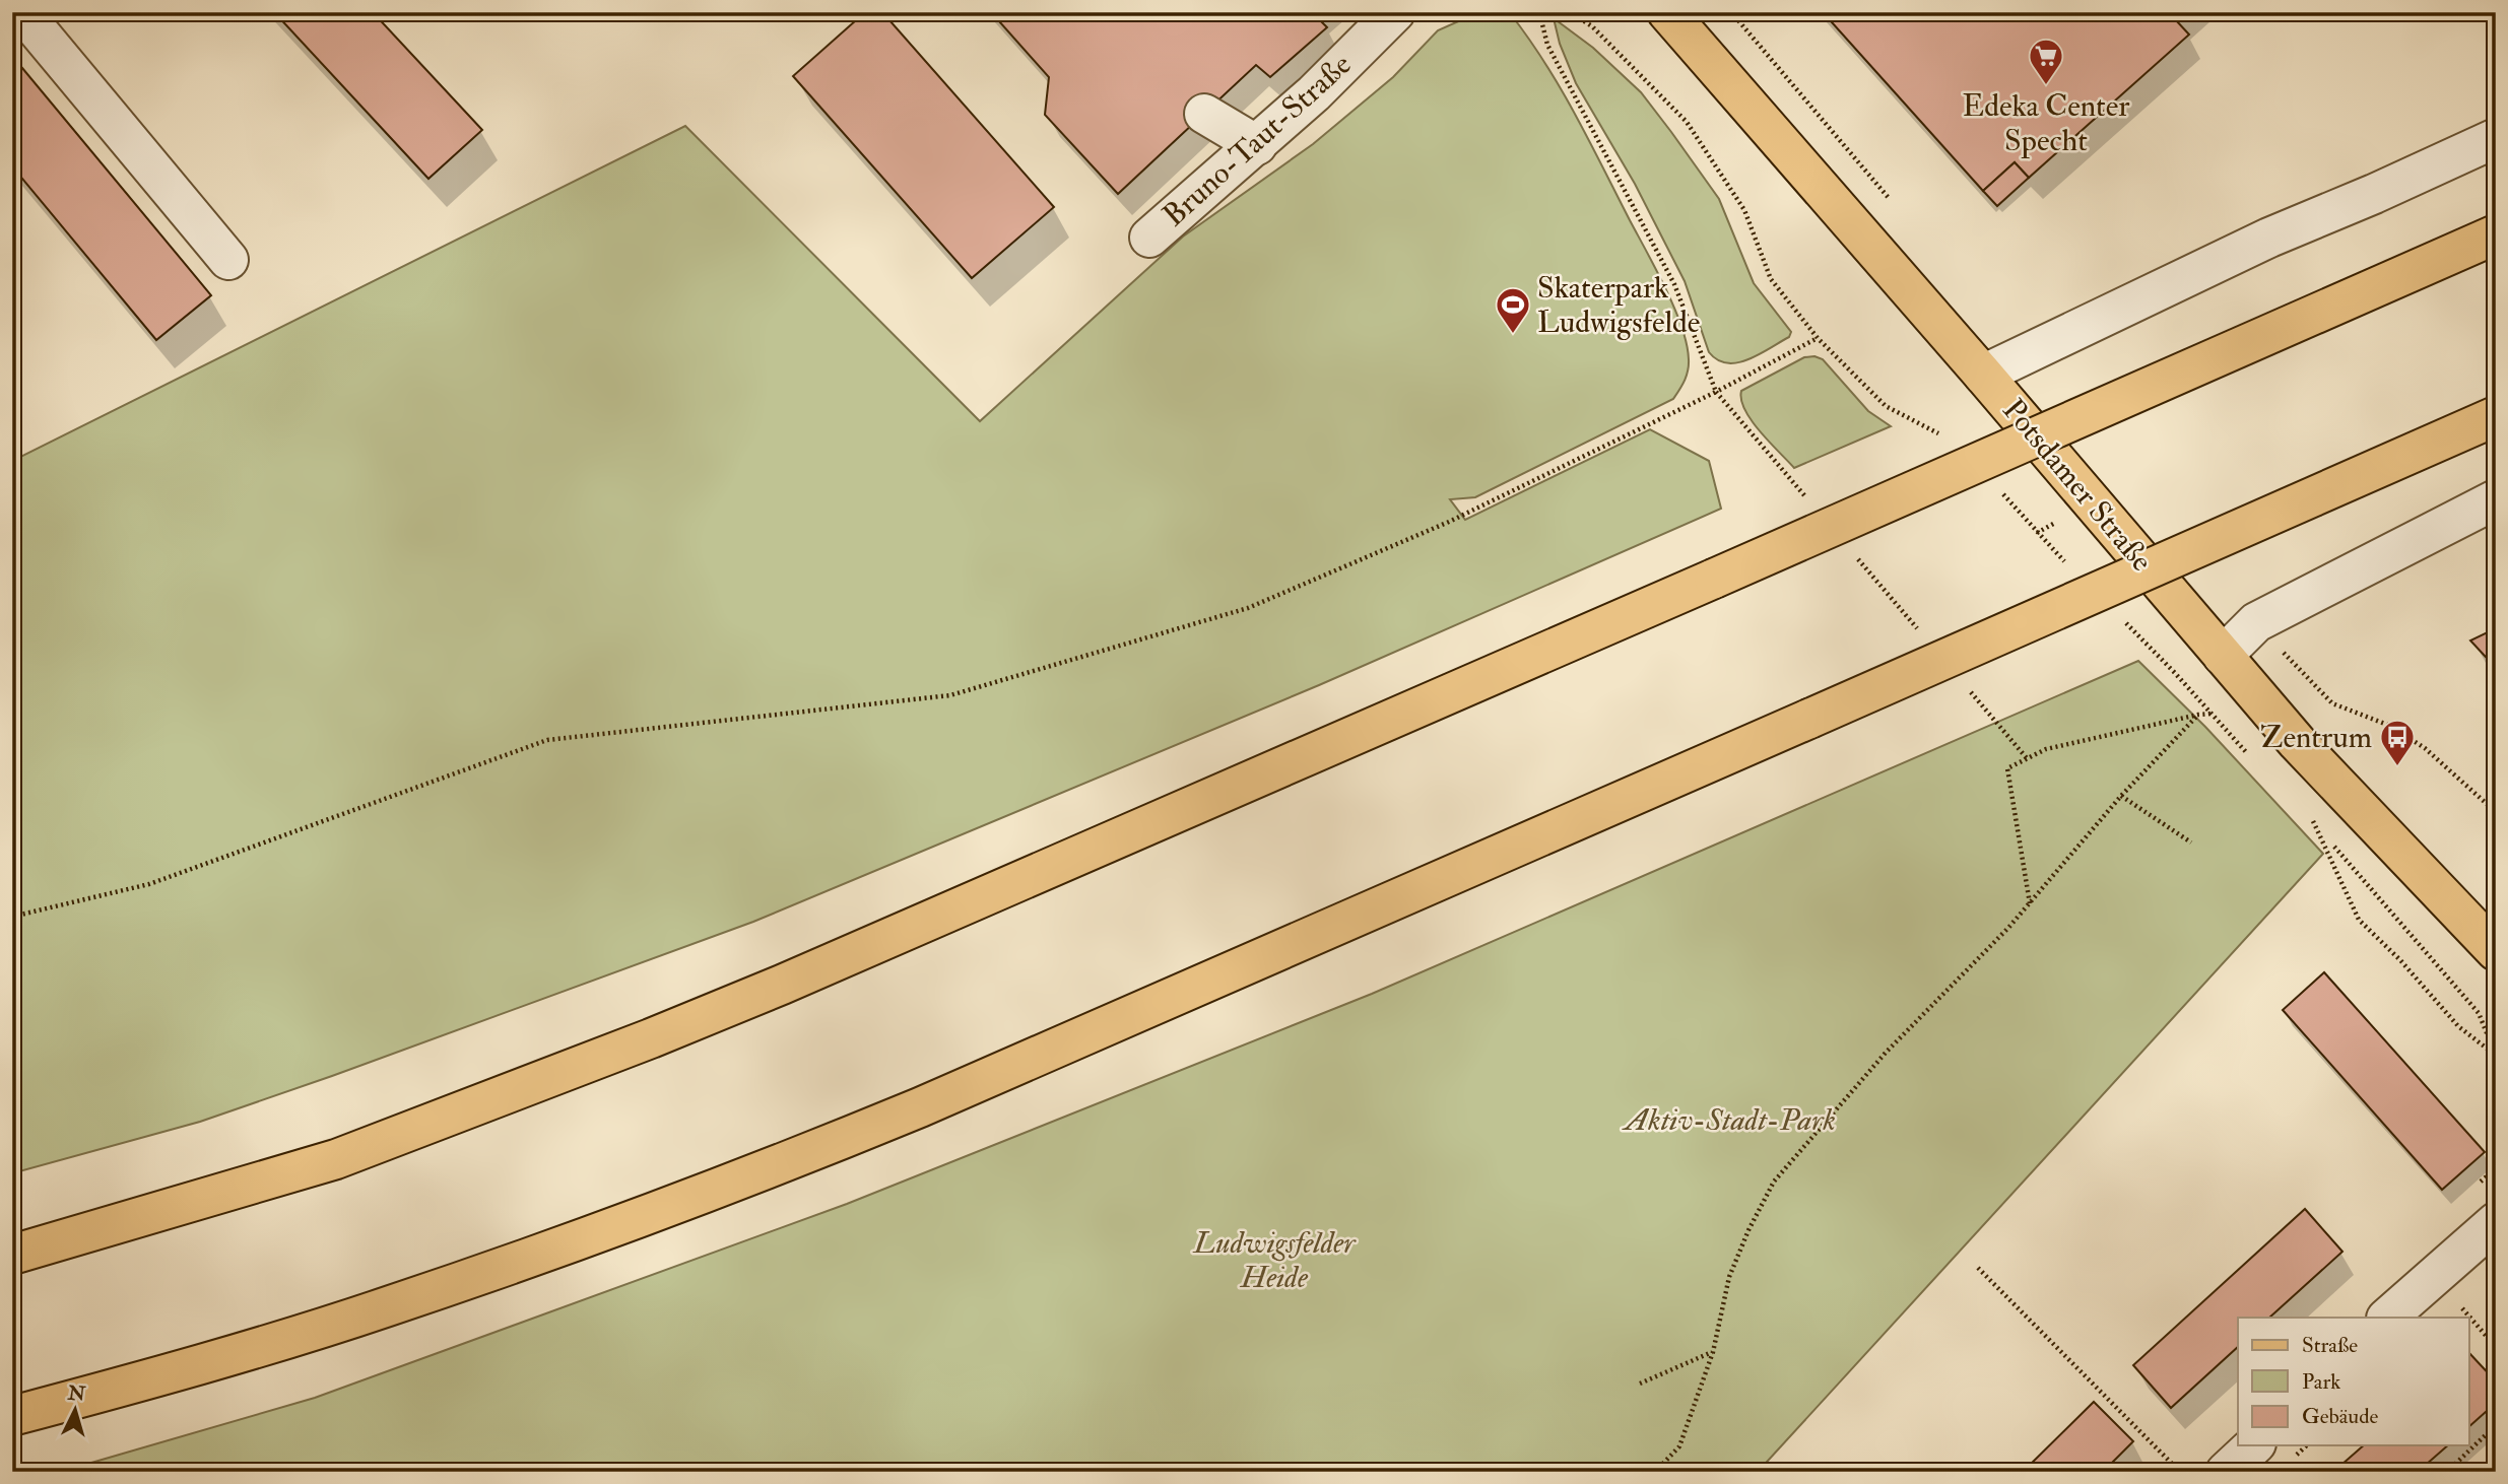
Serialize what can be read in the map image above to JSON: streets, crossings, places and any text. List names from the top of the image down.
{
  "streets": {
    "main road": ["Potsdamer Straße"],
    "street": ["Bruno-Taut-Straße"]
  },
  "parks": ["Aktiv-Stadt-Park", "Ludwigsfelder Heide"],
  "places": {
    "supermarket": ["Edeka Center Specht"],
    "sports": ["Skaterpark Ludwigsfelde"],
    "bus stop": ["Zentrum"]
  },
  "legend": ["Straße", "Park", "Gebäude"],
  "north": "top"
}
